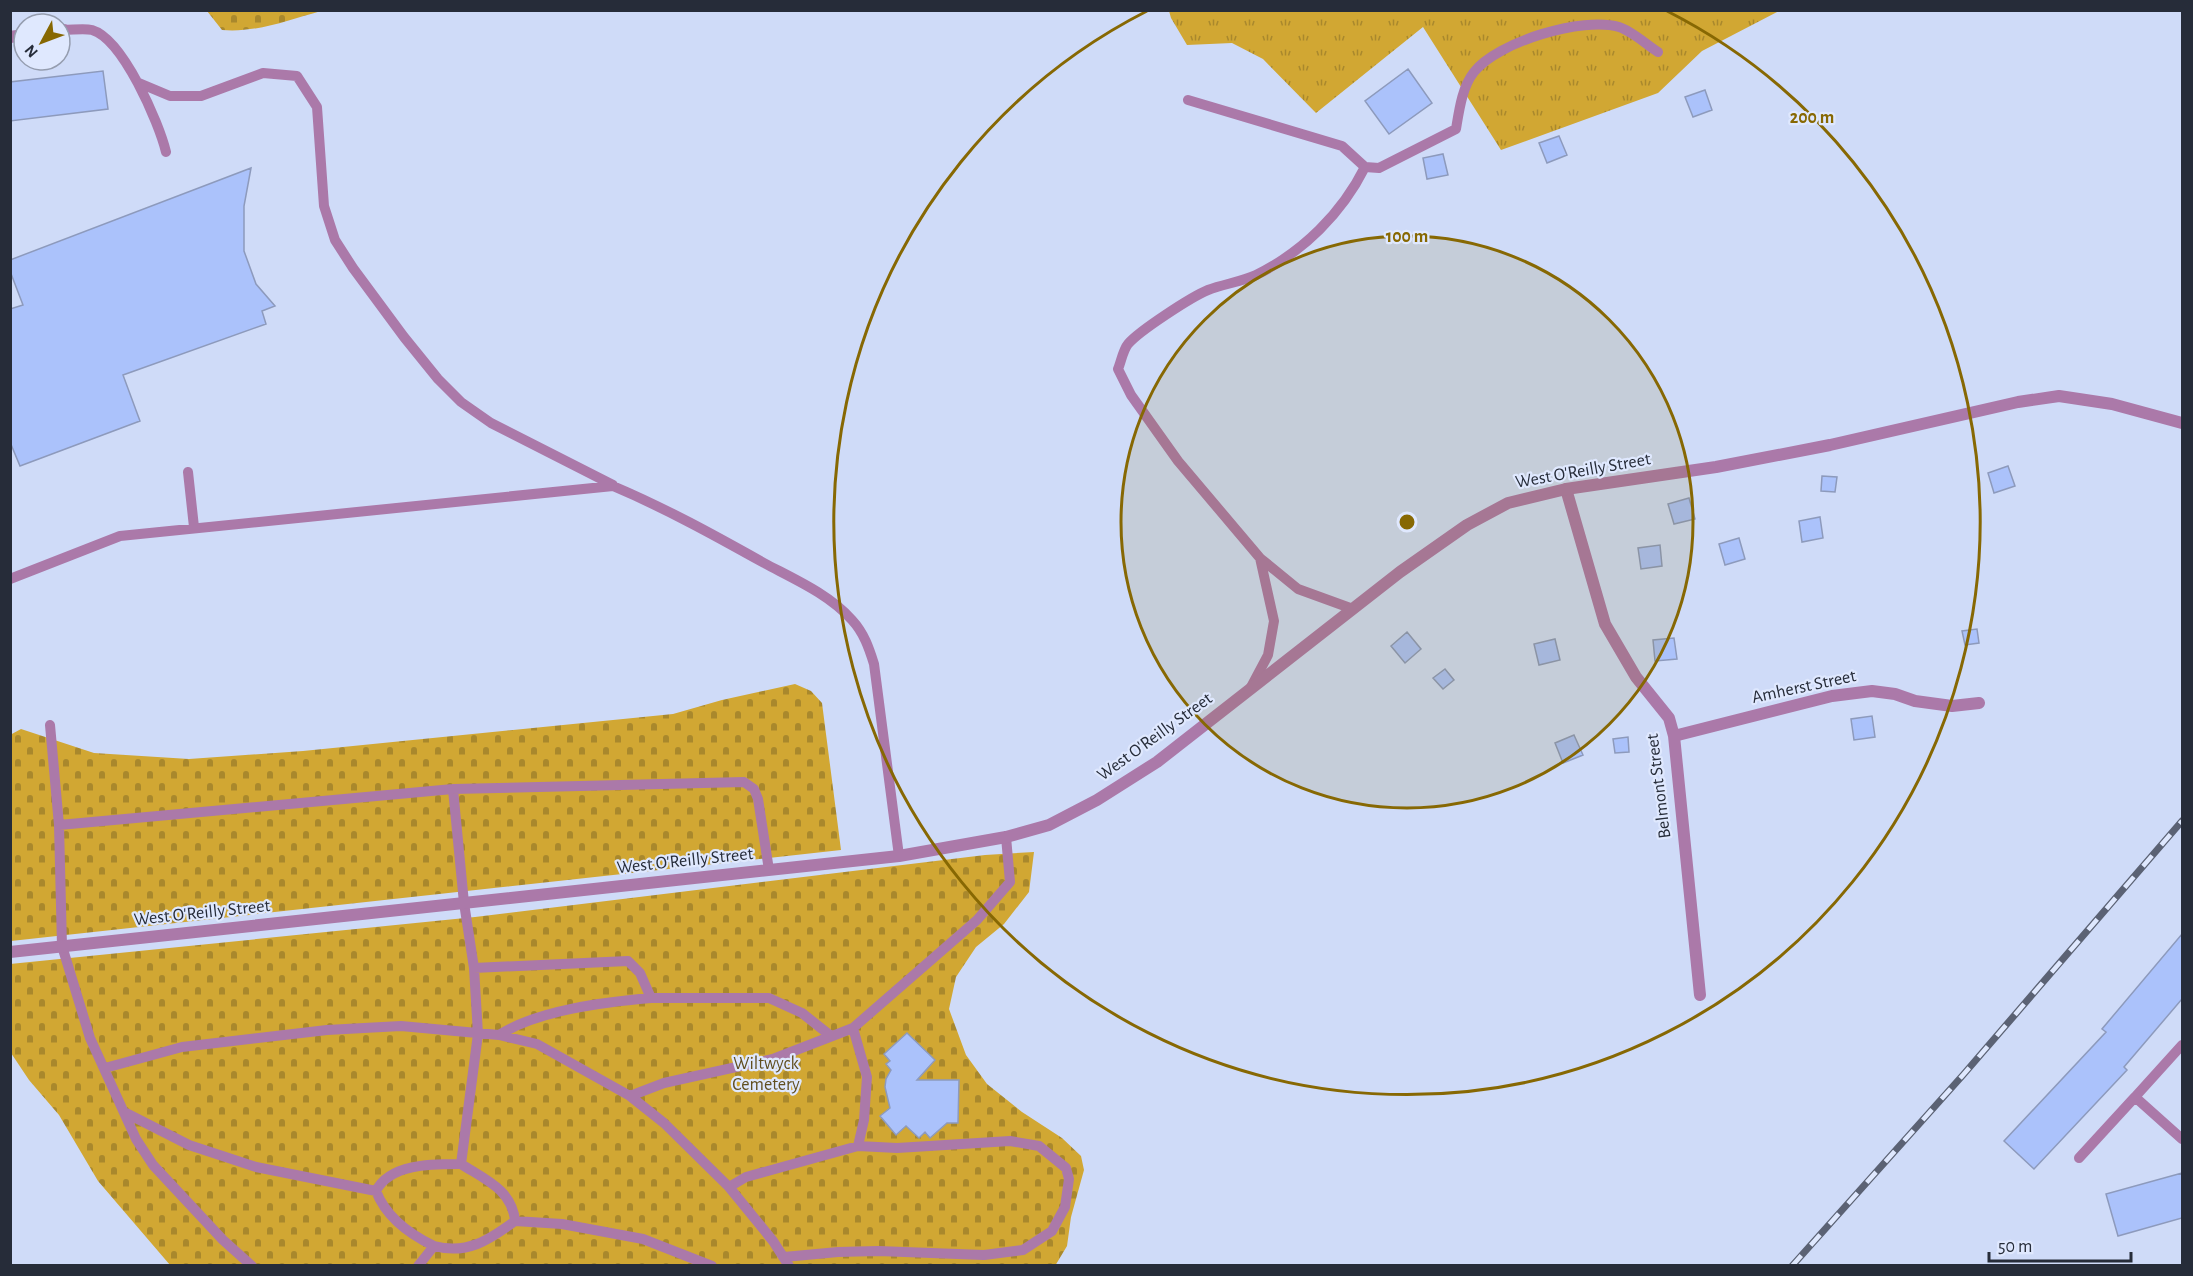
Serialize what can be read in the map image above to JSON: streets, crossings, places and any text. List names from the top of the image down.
{
  "streets": {
    "street": ["West O'Reilly Street", "Amherst Street", "Belmont Street"]
  },
  "crossings": [
    ["West O'Reilly Street", "Belmont Street"],
    ["Amherst Street", "Belmont Street"]
  ],
  "parks": ["Wiltwyck Cemetery"],
  "scale_bar": "50 m",
  "north": "bottom left",
  "rings": ["200 m", "100 m"]
}
